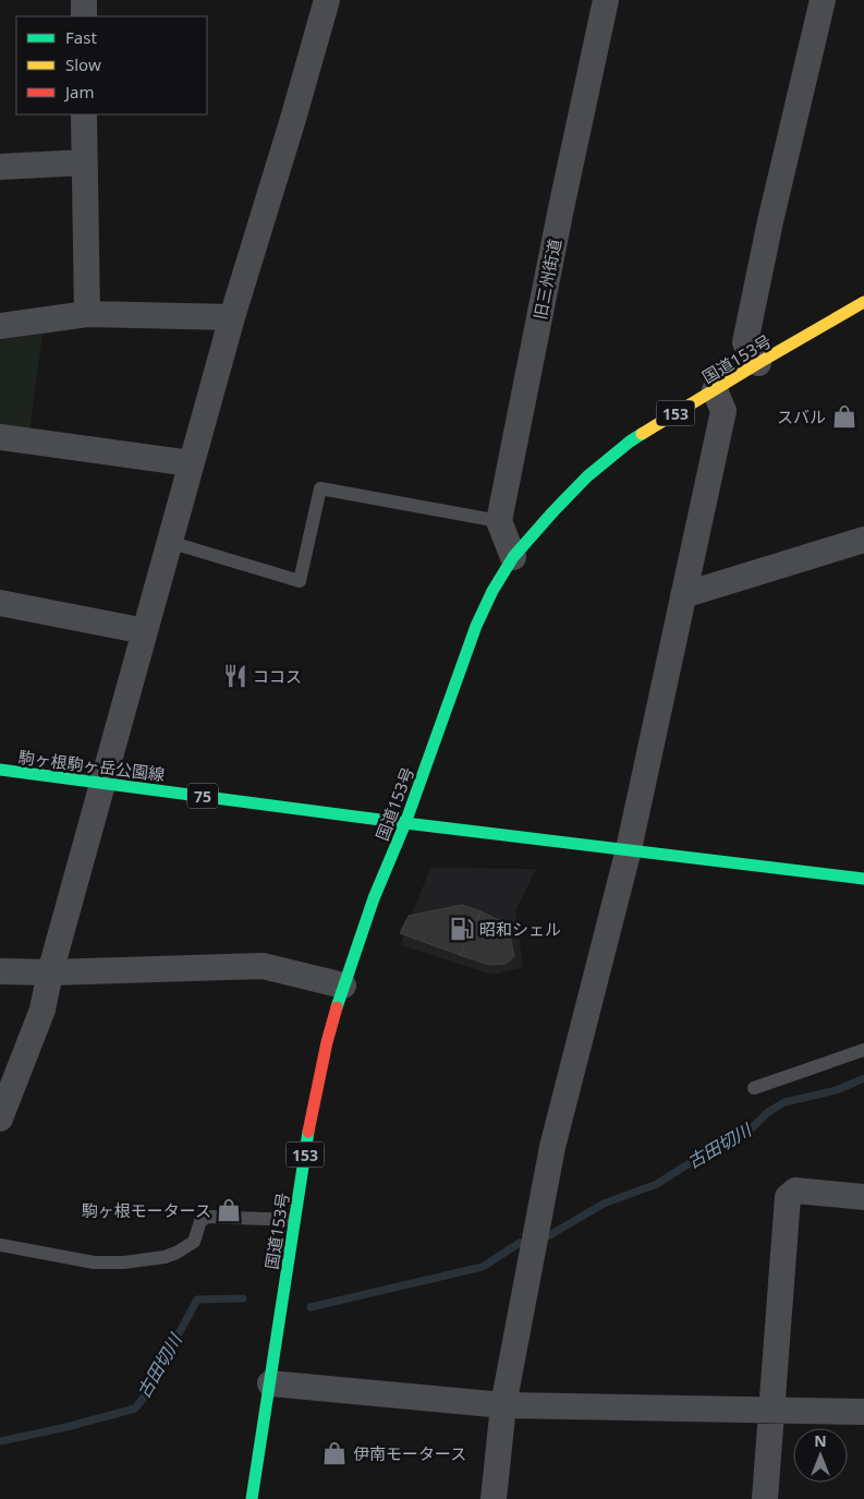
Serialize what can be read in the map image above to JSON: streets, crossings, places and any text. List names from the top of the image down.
{
  "streets": {
    "main road": [
      "国道153号",
      "153",
      "駒ヶ根駒ヶ岳公園線",
      "75"
    ],
    "street": ["旧三州街道"]
  },
  "crossings": [
    ["国道153号", "駒ヶ根駒ヶ岳公園線"]
  ],
  "water": ["古田切川"],
  "places": {
    "shop": ["スバル", "駒ヶ根モータース", "伊南モータース"],
    "restaurant": ["ココス"],
    "fuel station": ["昭和シェル"]
  },
  "legend": ["Fast", "Slow", "Jam"],
  "north": "top"
}
